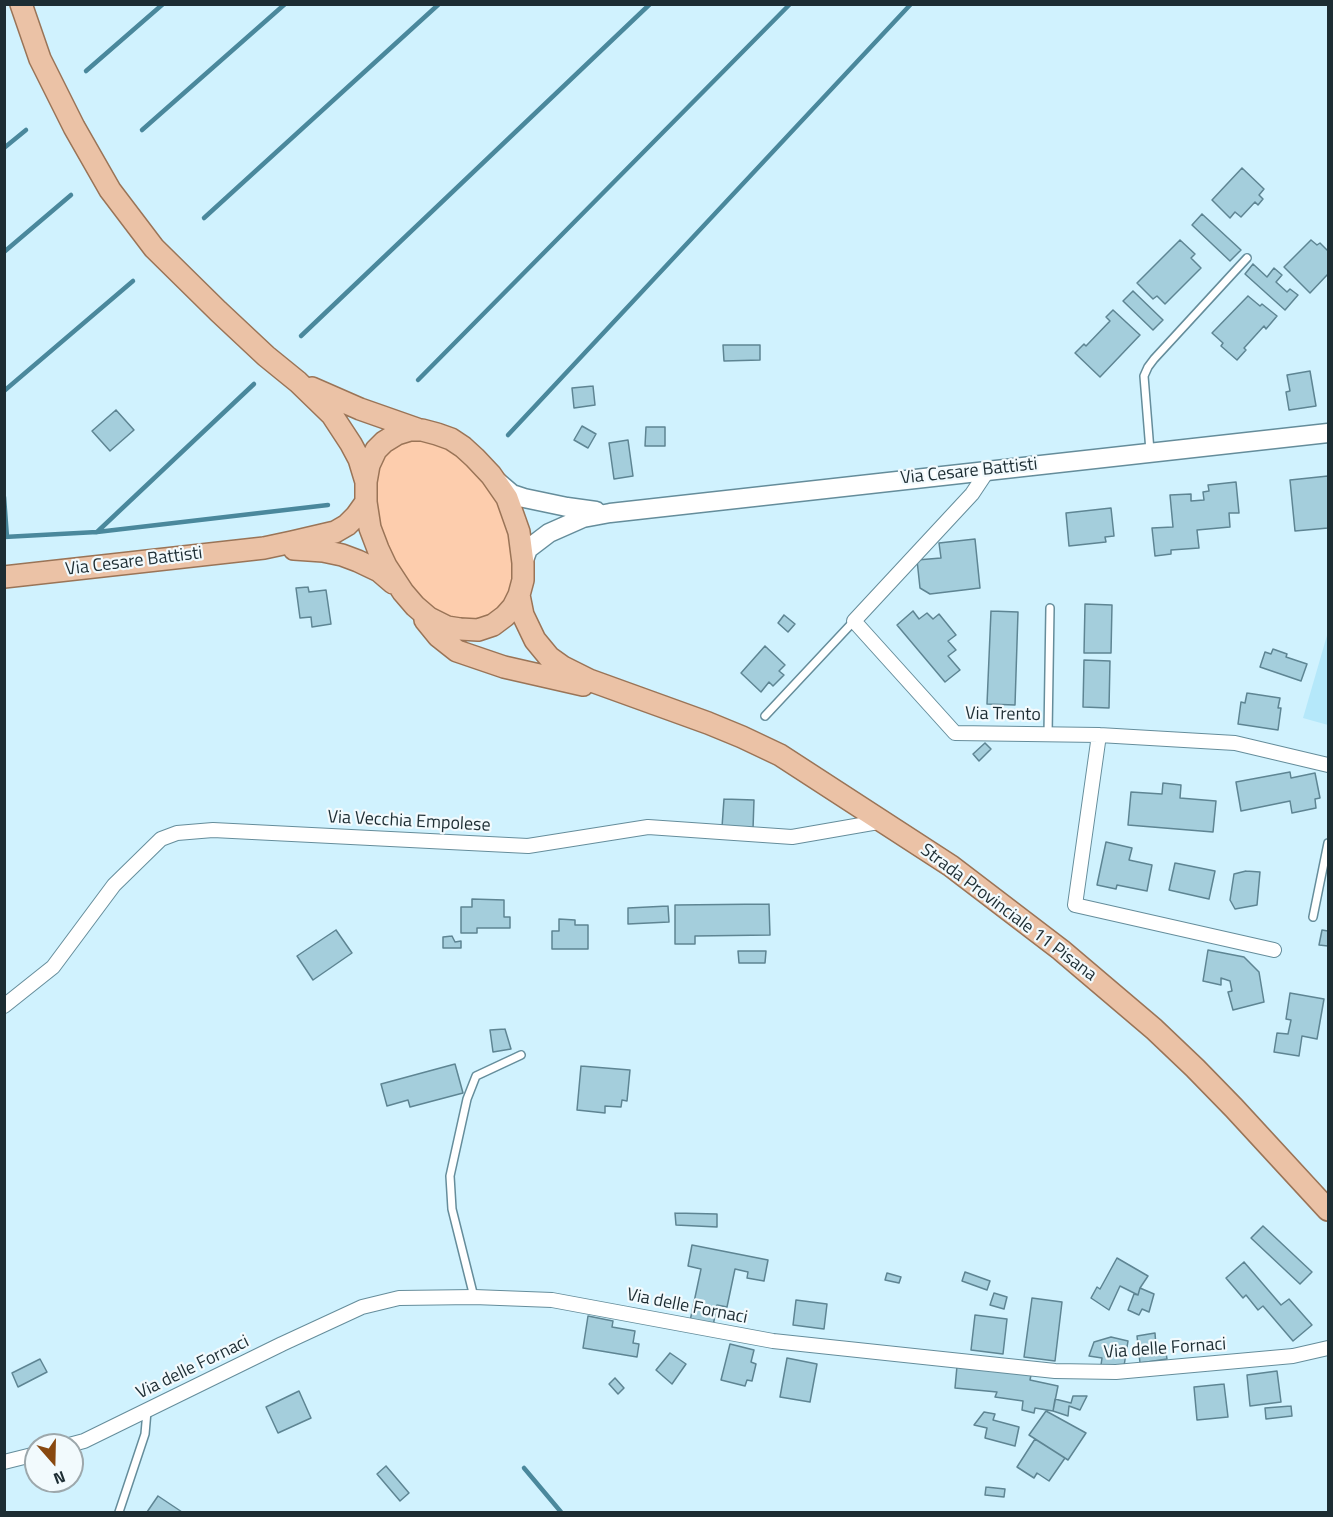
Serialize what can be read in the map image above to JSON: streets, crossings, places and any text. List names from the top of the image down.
{
  "streets": {
    "main road": ["Via Cesare Battisti", "Strada Provinciale 11 Pisana"],
    "street": ["Via Trento", "Via Vecchia Empolese", "Via delle Fornaci"]
  },
  "crossings": [
    ["Via Cesare Battisti", "Strada Provinciale 11 Pisana"],
    ["Via Vecchia Empolese", "Strada Provinciale 11 Pisana"]
  ],
  "north": "bottom"
}
